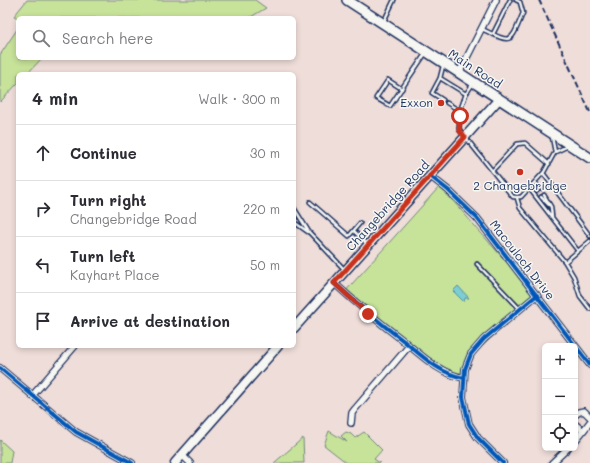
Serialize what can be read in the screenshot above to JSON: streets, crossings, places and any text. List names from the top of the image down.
{
  "streets": {
    "main road": ["Main Road", "Changebridge Road"],
    "street": ["Macculoch Drive"]
  },
  "crossings": [
    ["Main Road", "Changebridge Road"],
    ["Changebridge Road", "Macculoch Drive"]
  ],
  "places": ["Exxon", "2 Changebridge"],
  "page": {
    "search": "Search here",
    "heading": ["4 min", "Walk · 300 m"],
    "list": [
      ["Continue", "30 m"],
      ["Turn right", "Changebridge Road", "220 m"],
      ["Turn left", "Kayhart Place", "50 m"],
      "Arrive at destination"
    ],
    "map_buttons": ["+", "−"]
  }
}
